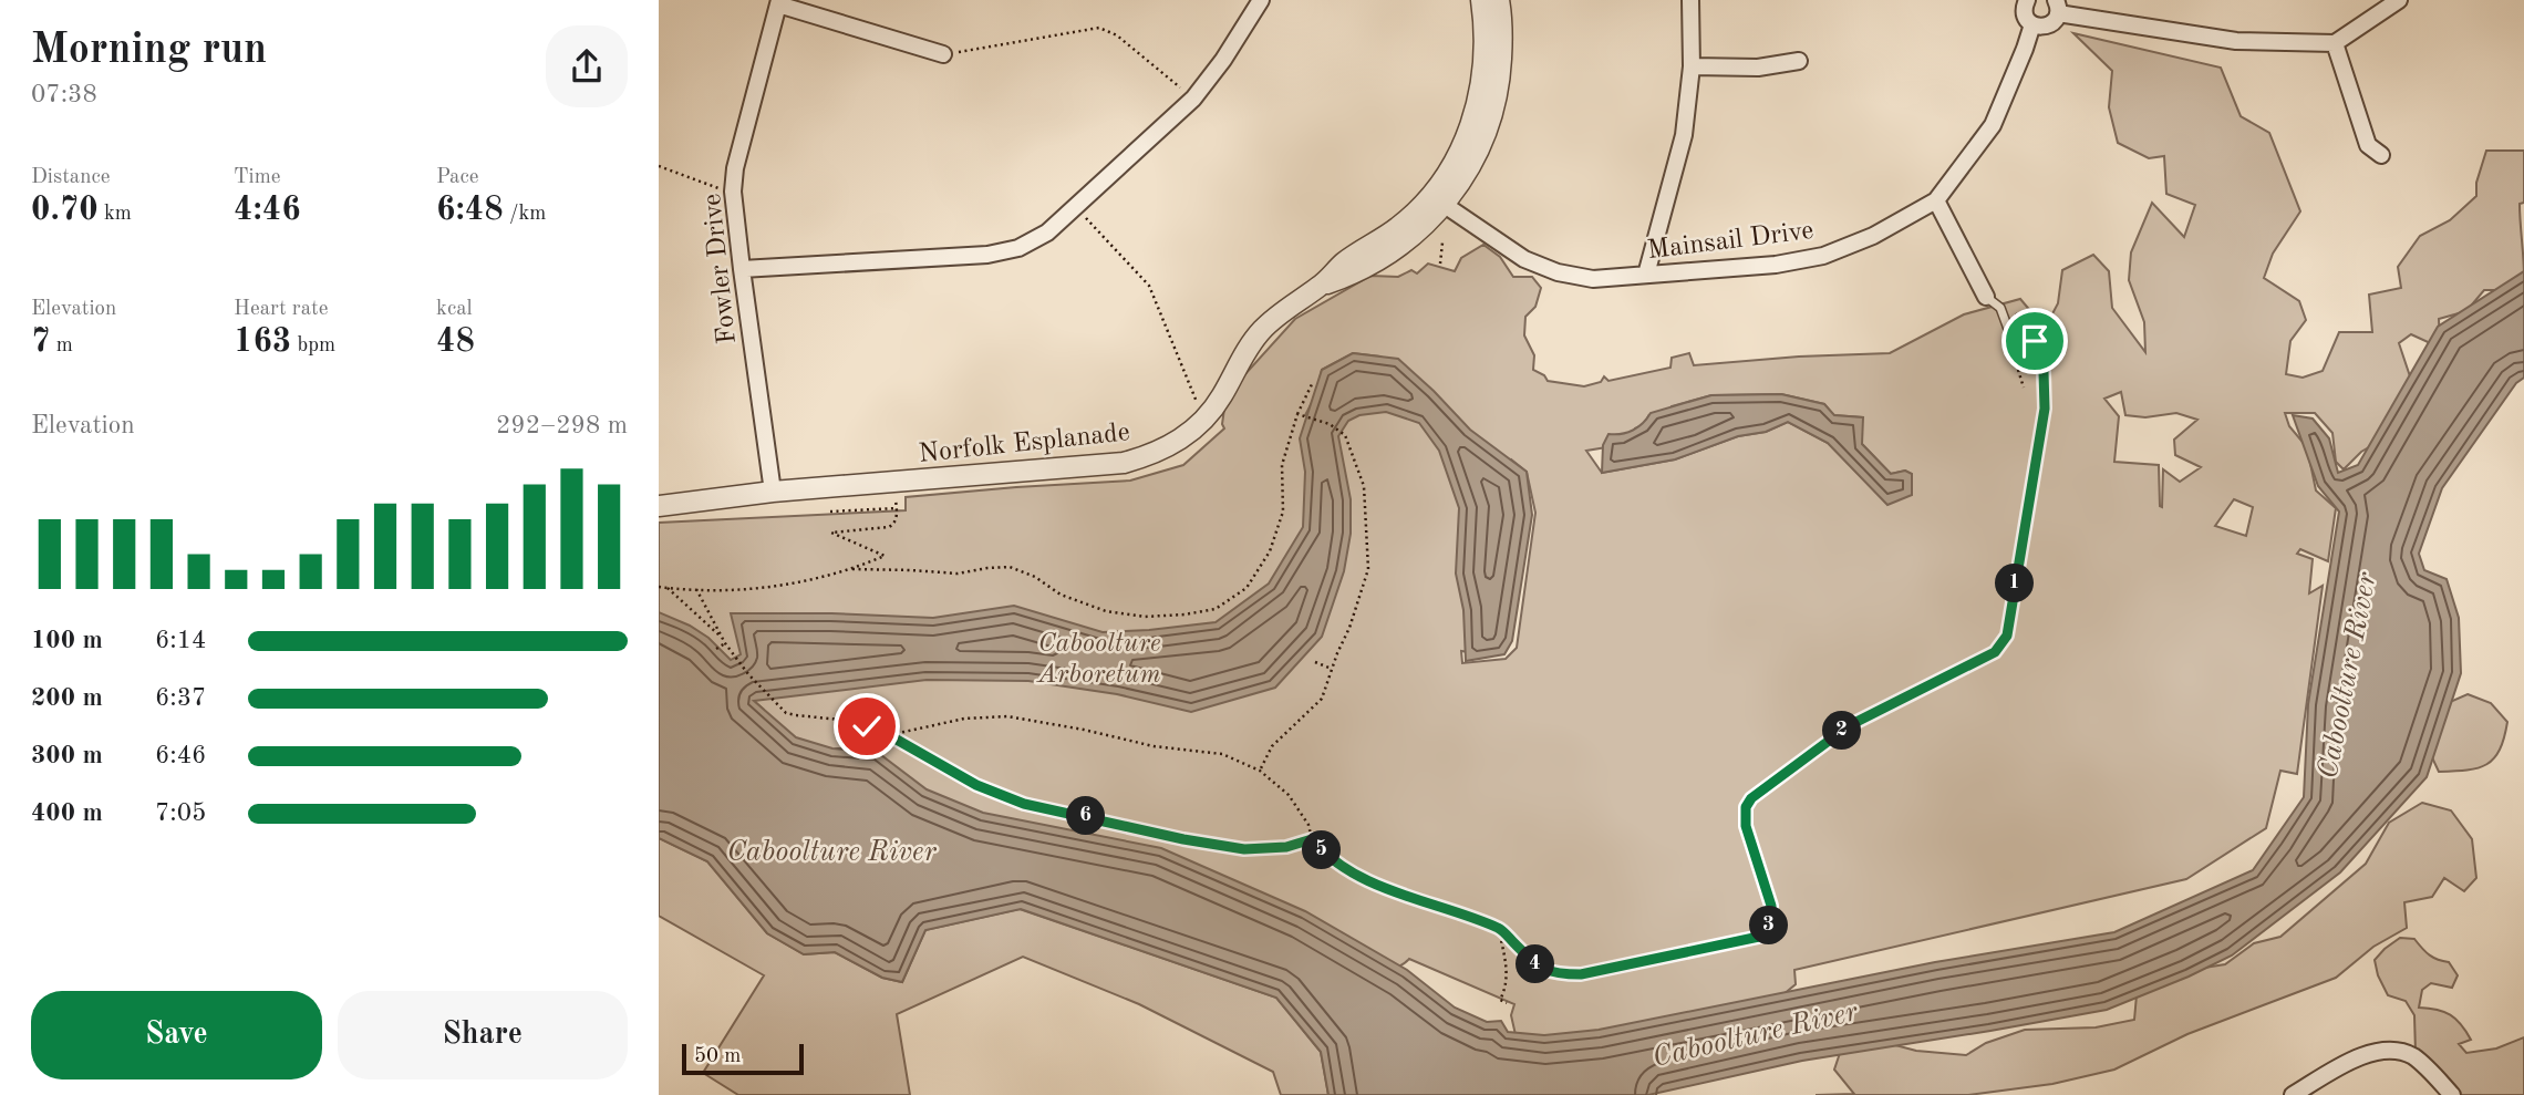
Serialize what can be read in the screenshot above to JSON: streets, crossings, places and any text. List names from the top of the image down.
{
  "streets": {
    "street": ["Mainsail Drive", "Fowler Drive", "Norfolk Esplanade"]
  },
  "crossings": [
    ["Mainsail Drive", "Norfolk Esplanade"],
    ["Fowler Drive", "Norfolk Esplanade"]
  ],
  "water": ["Caboolture River"],
  "parks": ["Caboolture Arboretum"],
  "scale_bar": "50 m",
  "page": {
    "heading": ["Morning run", "07:38"],
    "stats": [
      ["Distance", "0.70 km"],
      ["Time", "4:46"],
      ["Pace", "6:48 /km"],
      ["Elevation", "7 m"],
      ["Heart rate", "163 bpm"],
      ["kcal", "48"]
    ],
    "chart": ["Elevation", "292–298 m"],
    "pins": [
      "1",
      "2",
      "6",
      "5",
      "3",
      "4"
    ],
    "list": [
      {
        "name": "100 m",
        "note": "6:14"
      },
      {
        "name": "200 m",
        "note": "6:37"
      },
      {
        "name": "300 m",
        "note": "6:46"
      },
      {
        "name": "400 m",
        "note": "7:05"
      }
    ],
    "buttons": ["Save", "Share"],
    "scale": "50 m"
  }
}
